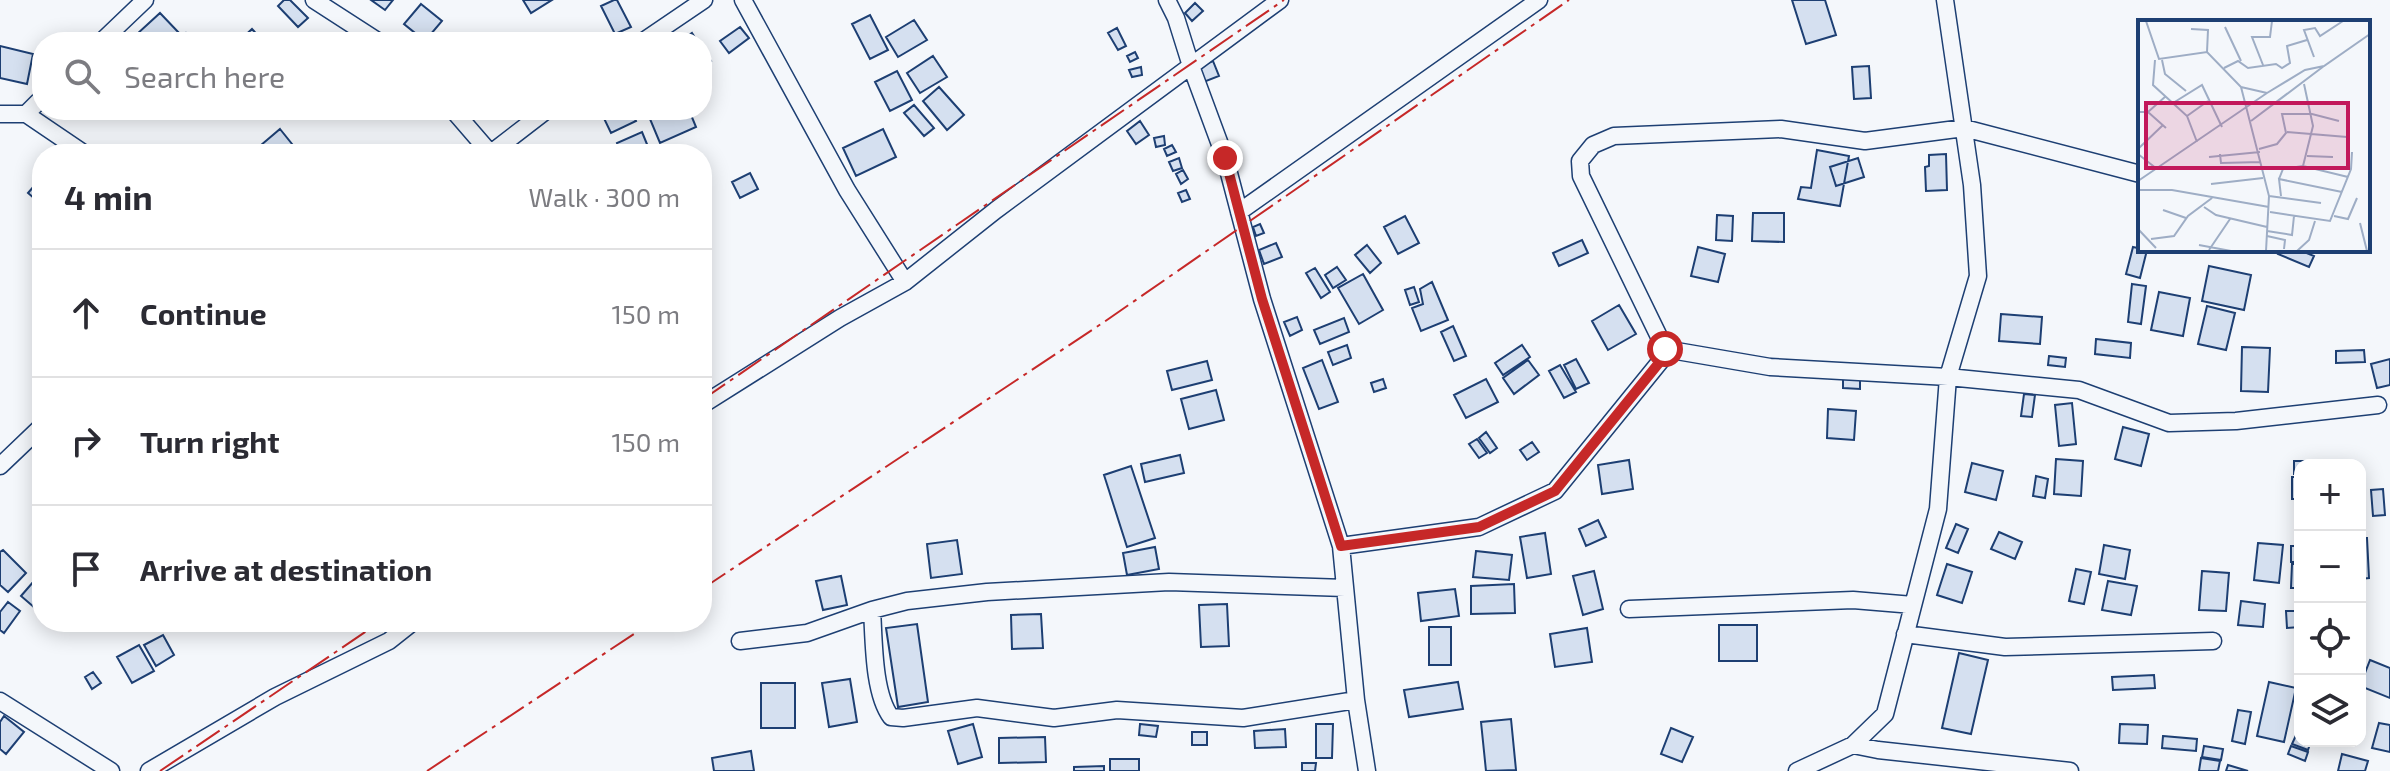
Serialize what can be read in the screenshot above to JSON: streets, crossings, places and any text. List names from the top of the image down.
{
  "page": {
    "search": "Search here",
    "heading": ["4 min", "Walk · 300 m"],
    "list": [
      ["Continue", "150 m"],
      ["Turn right", "150 m"],
      "Arrive at destination"
    ],
    "map_buttons": ["+", "−"]
  }
}
